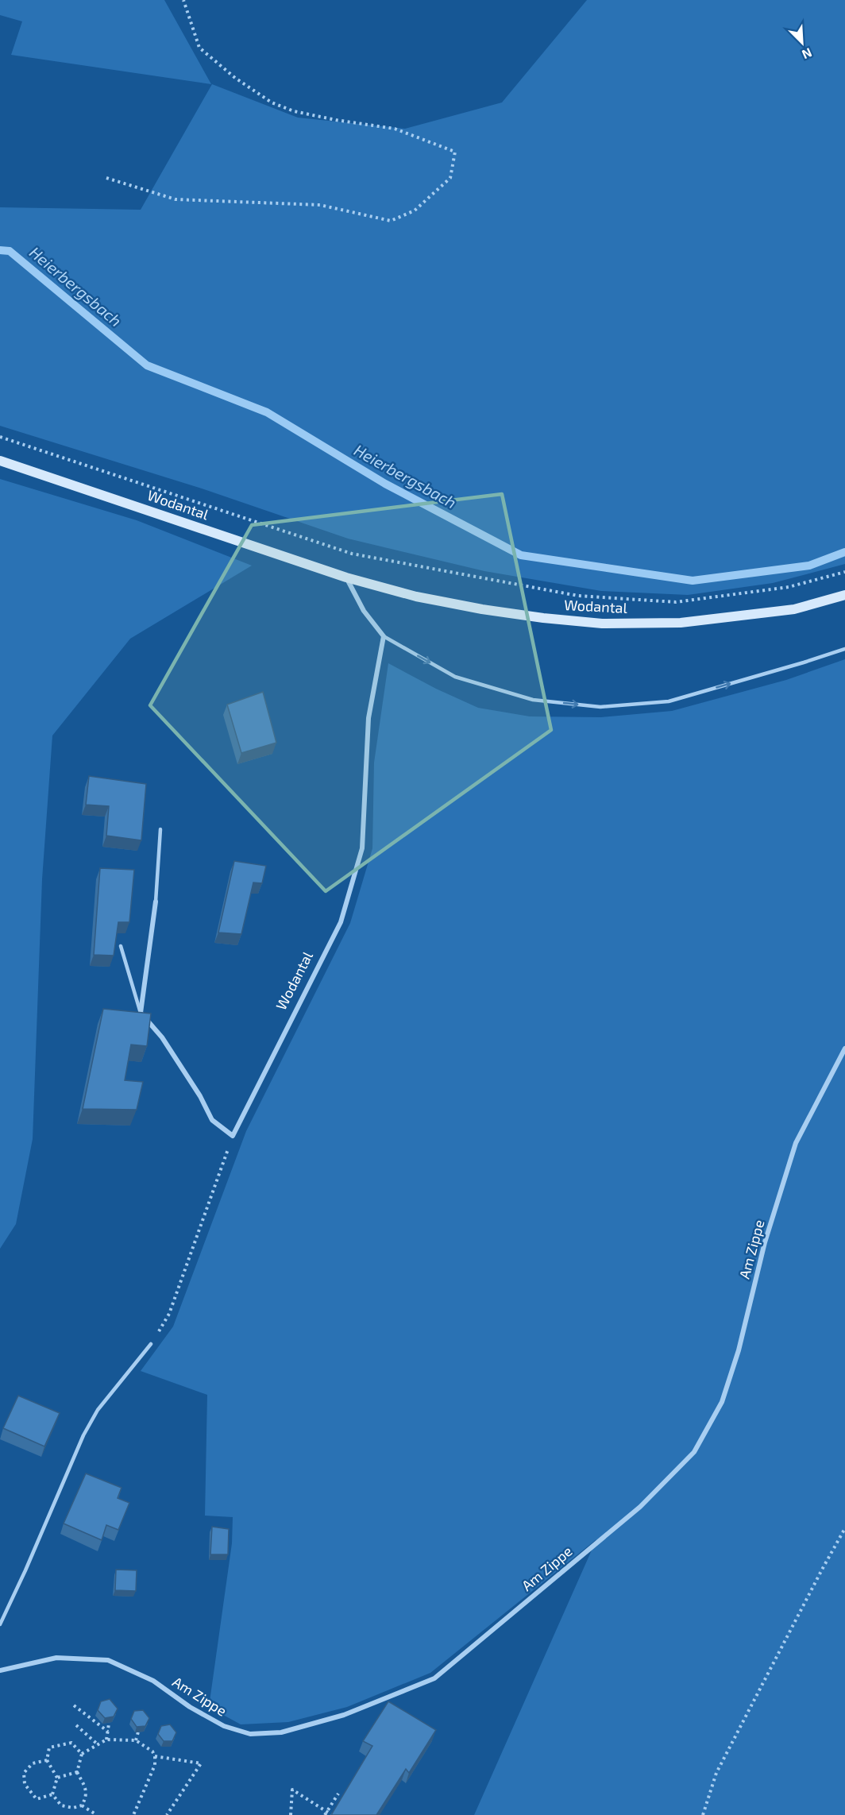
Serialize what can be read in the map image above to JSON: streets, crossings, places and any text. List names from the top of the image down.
{
  "streets": {
    "main road": ["Wodantal"],
    "street": ["Am Zippe"]
  },
  "water": ["Heierbergsbach"],
  "north": "bottom right"
}
